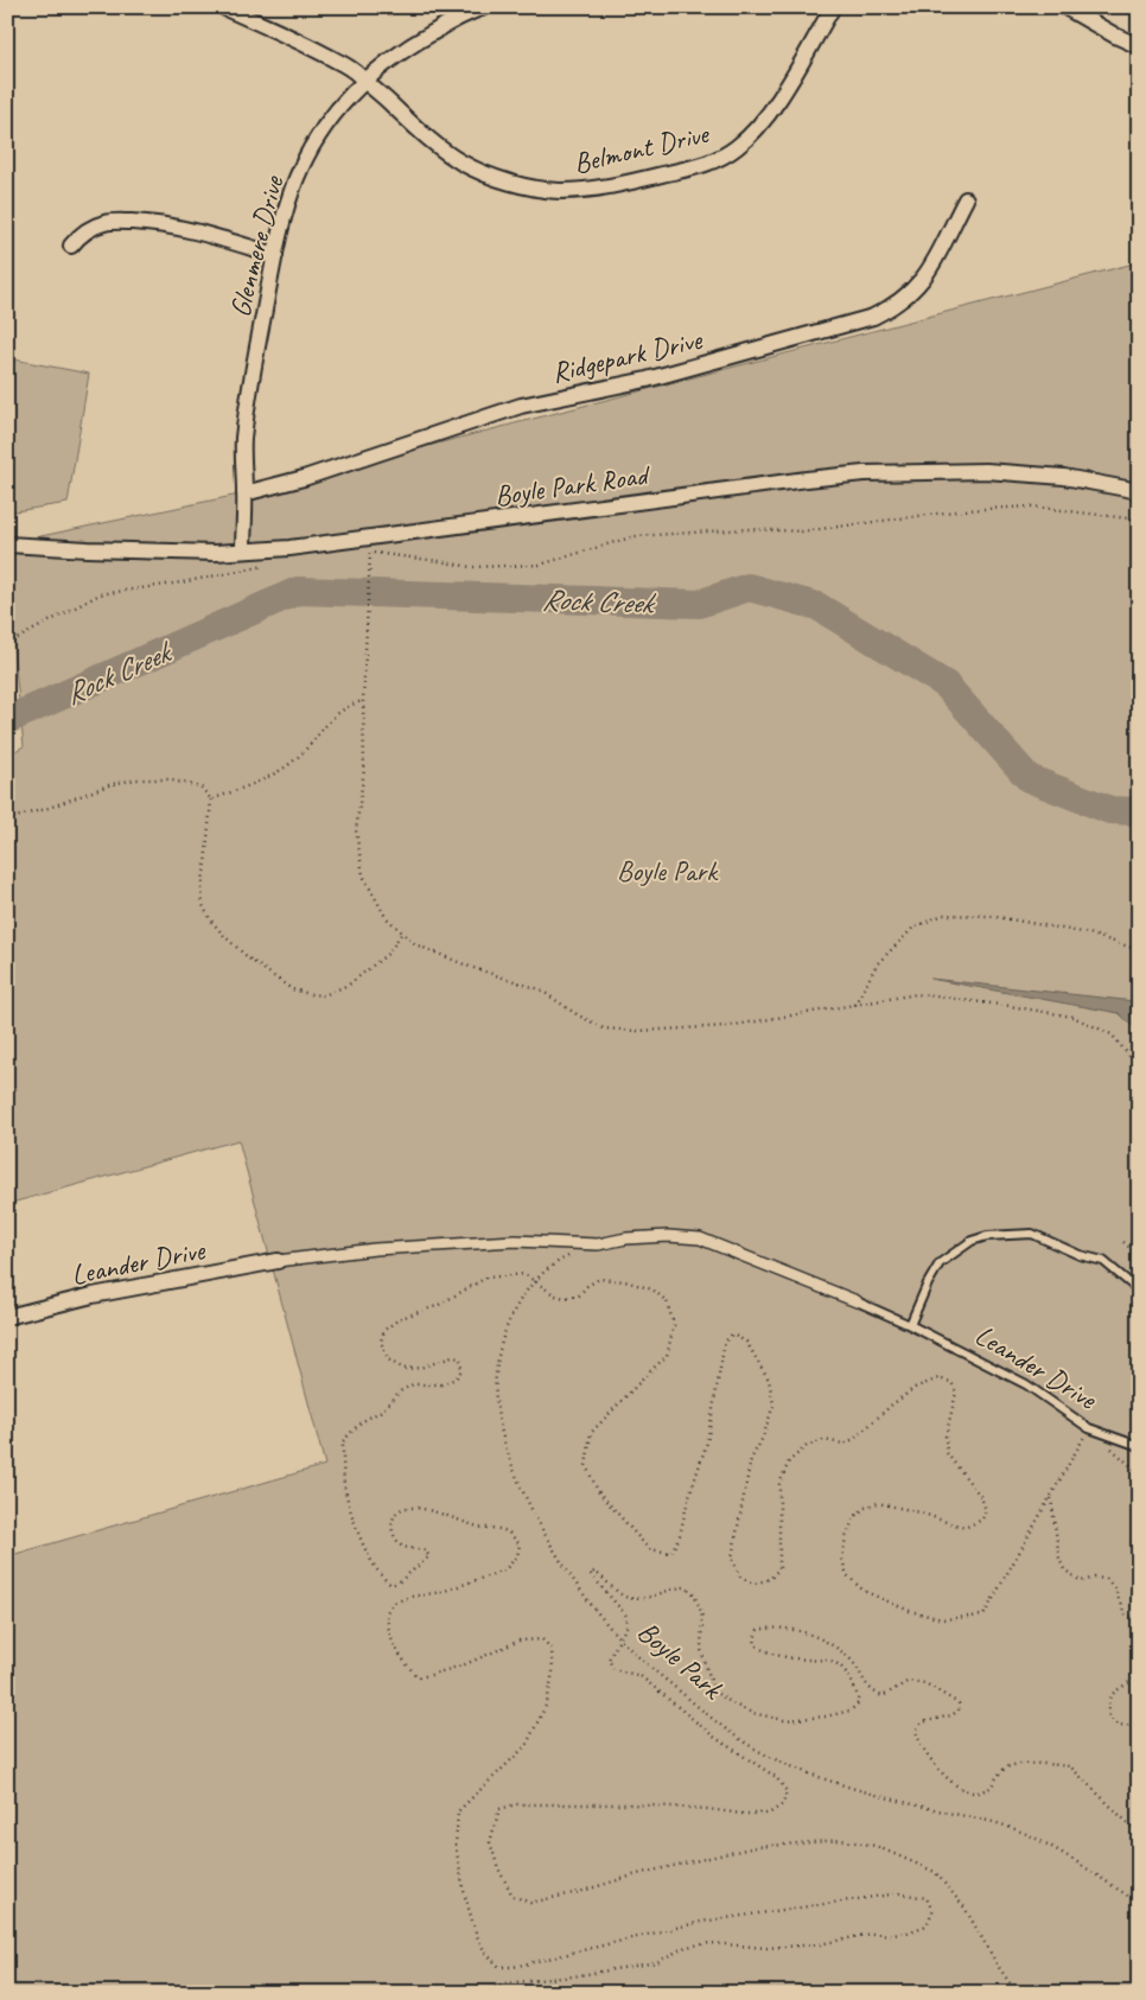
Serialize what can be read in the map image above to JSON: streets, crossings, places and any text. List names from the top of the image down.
{
  "streets": {
    "street": [
      "Belmont Drive",
      "Glenmere Drive",
      "Ridgepark Drive",
      "Boyle Park Road",
      "Leander Drive"
    ],
    "path": ["Boyle Park"]
  },
  "crossings": [
    ["Belmont Drive", "Glenmere Drive"],
    ["Glenmere Drive", "Ridgepark Drive"],
    ["Glenmere Drive", "Boyle Park Road"]
  ],
  "water": ["Rock Creek"],
  "parks": ["Boyle Park"]
}
